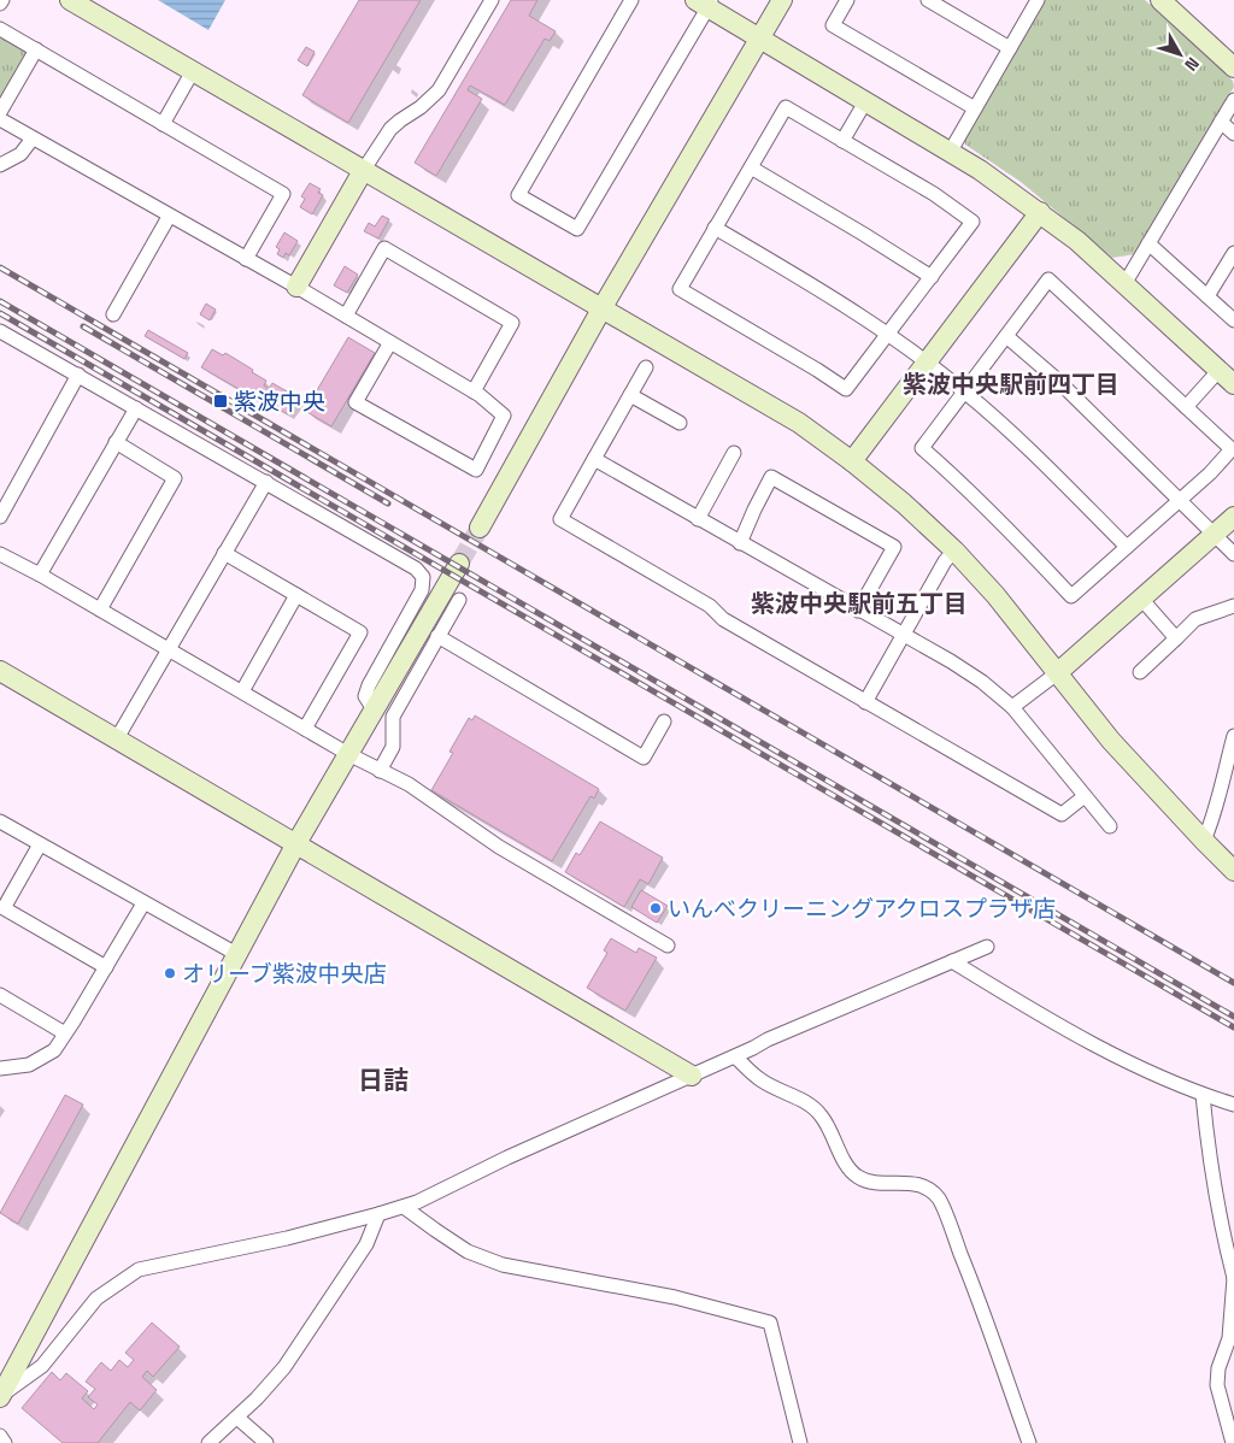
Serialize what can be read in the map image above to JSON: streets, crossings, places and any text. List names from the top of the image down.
{
  "districts": ["紫波中央駅前四丁目", "紫波中央駅前五丁目", "日詰"],
  "places": {
    "transit": ["紫波中央"],
    "other": ["いんべクリーニングアクロスプラザ店", "オリーブ紫波中央店"]
  },
  "north": "bottom right"
}
